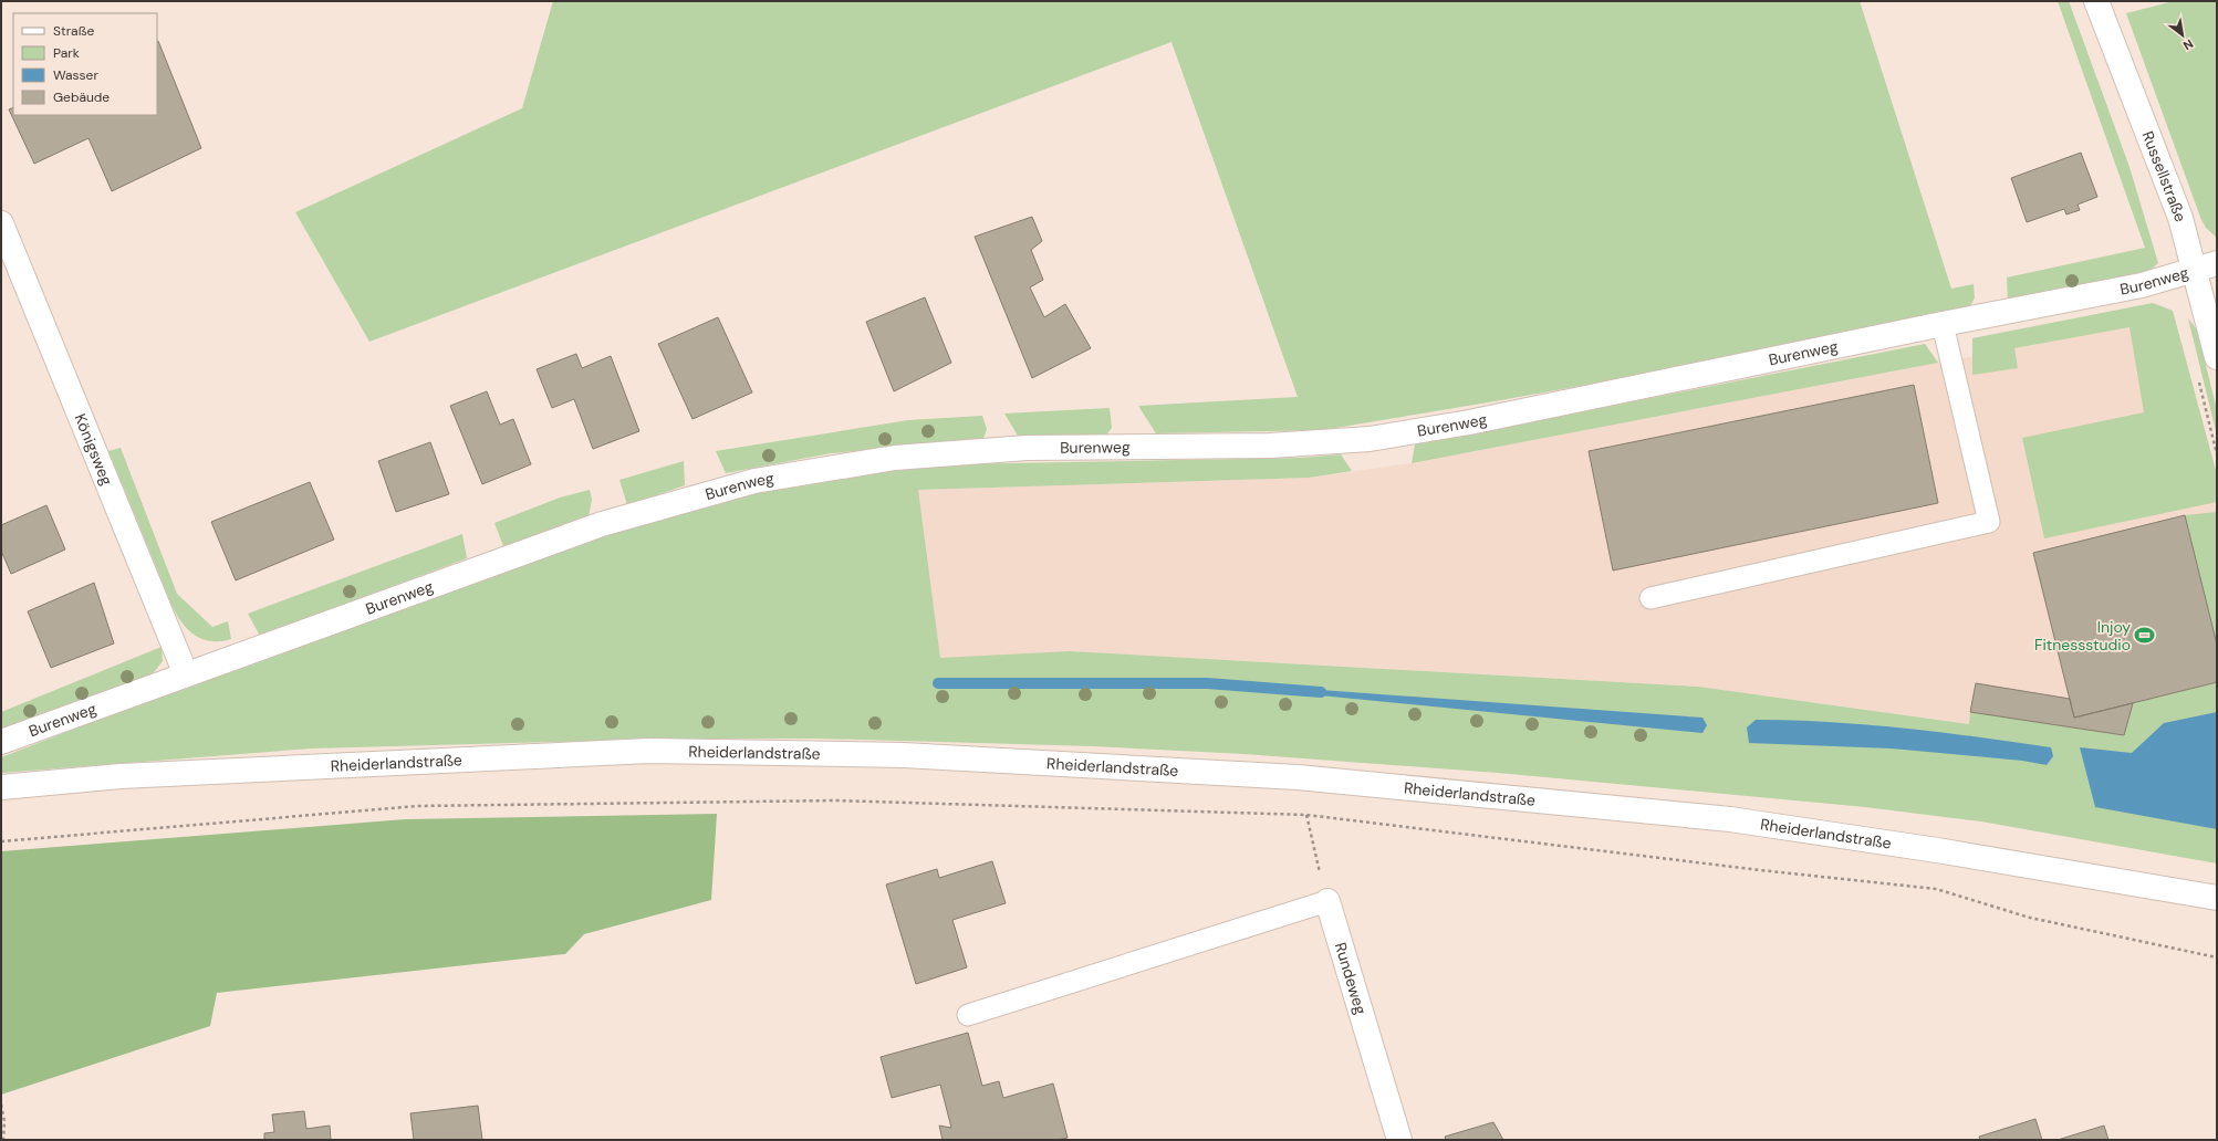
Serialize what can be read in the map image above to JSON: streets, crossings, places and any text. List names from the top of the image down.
{
  "streets": {
    "street": [
      "Russellstraße",
      "Burenweg",
      "Königsweg",
      "Rheiderlandstraße",
      "Rundeweg"
    ]
  },
  "crossings": [
    ["Russellstraße", "Burenweg"],
    ["Burenweg", "Königsweg"]
  ],
  "places": {
    "sports": ["Injoy Fitnessstudio"]
  },
  "legend": [
    "Straße",
    "Park",
    "Wasser",
    "Gebäude"
  ],
  "north": "bottom right"
}
